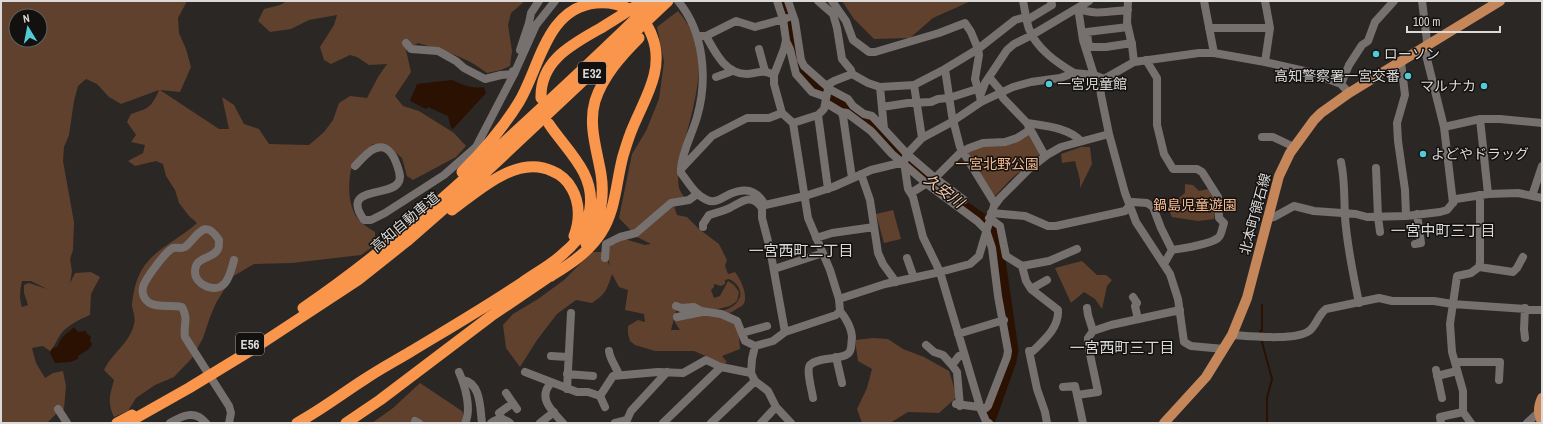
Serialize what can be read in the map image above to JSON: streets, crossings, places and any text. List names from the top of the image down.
{
  "streets": {
    "highway": ["E32", "高知自動車道", "E56"],
    "main road": ["北本町領石線"]
  },
  "districts": ["一宮中町三丁目", "一宮西町二丁目", "一宮西町三丁目"],
  "water": ["久安川"],
  "parks": ["一宮北野公園", "鍋島児童遊園"],
  "places": [
    "ローソン",
    "高知警察署一宮交番",
    "一宮児童館",
    "マルナカ",
    "よどやドラッグ"
  ],
  "scale_bar": "100 m",
  "north": "top"
}
